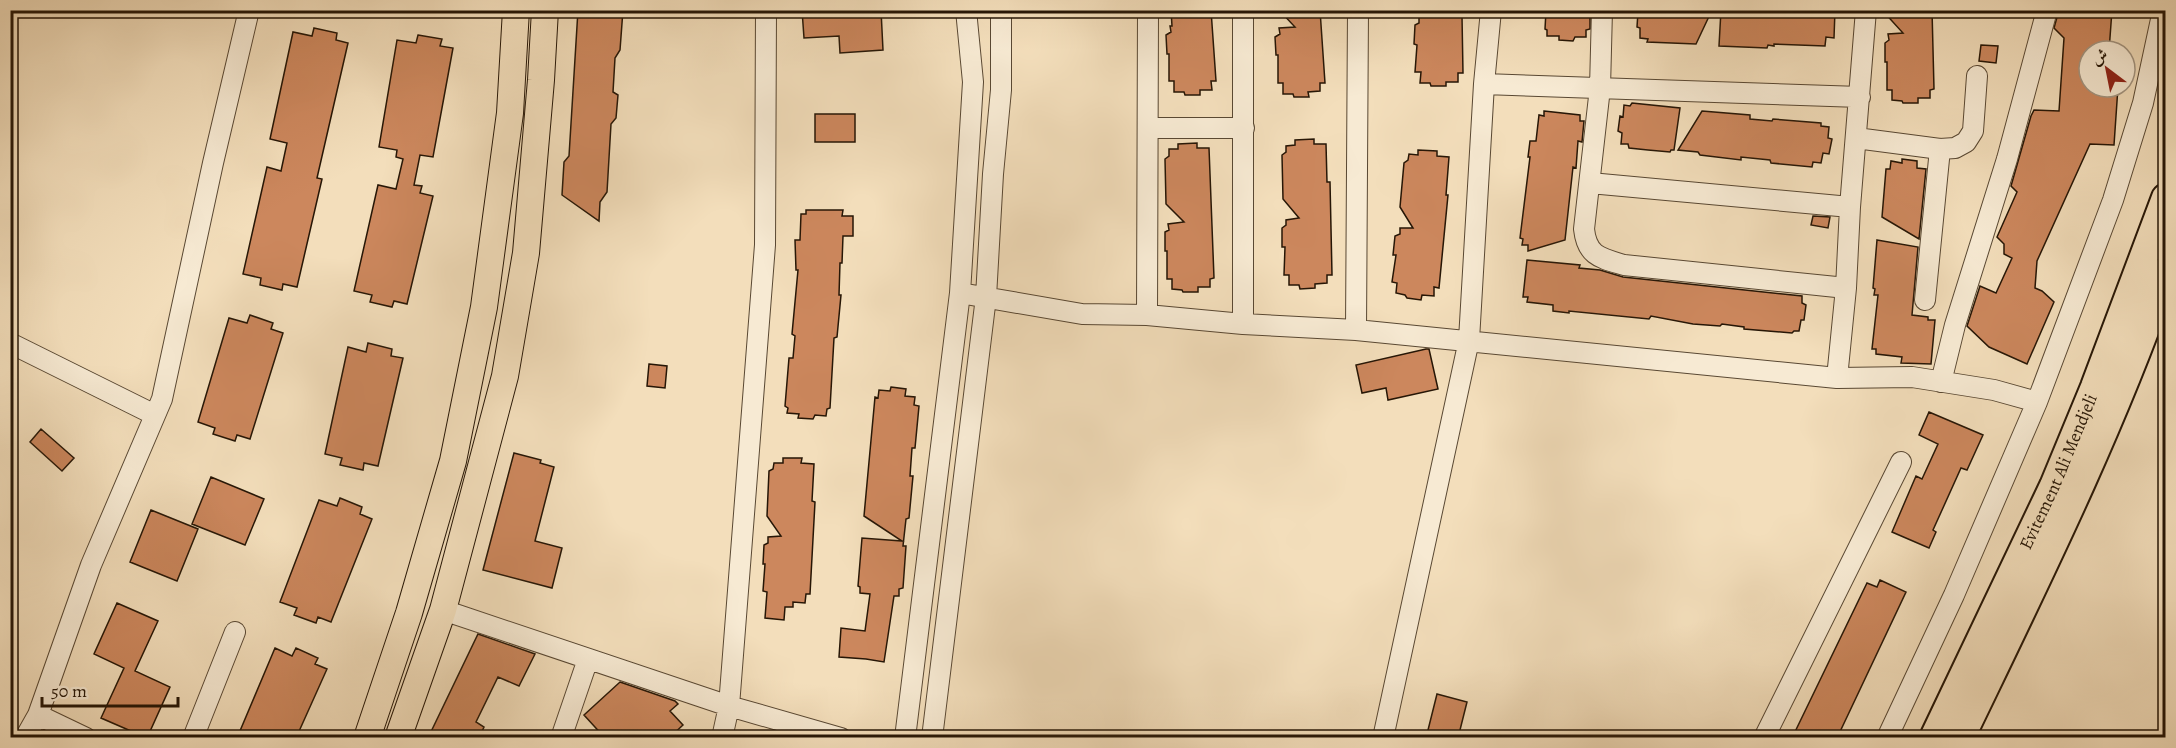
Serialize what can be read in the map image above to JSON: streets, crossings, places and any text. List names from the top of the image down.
{
  "streets": {
    "highway": ["Evitement Ali Mendjeli"]
  },
  "scale_bar": "50 m",
  "north": "top left"
}
